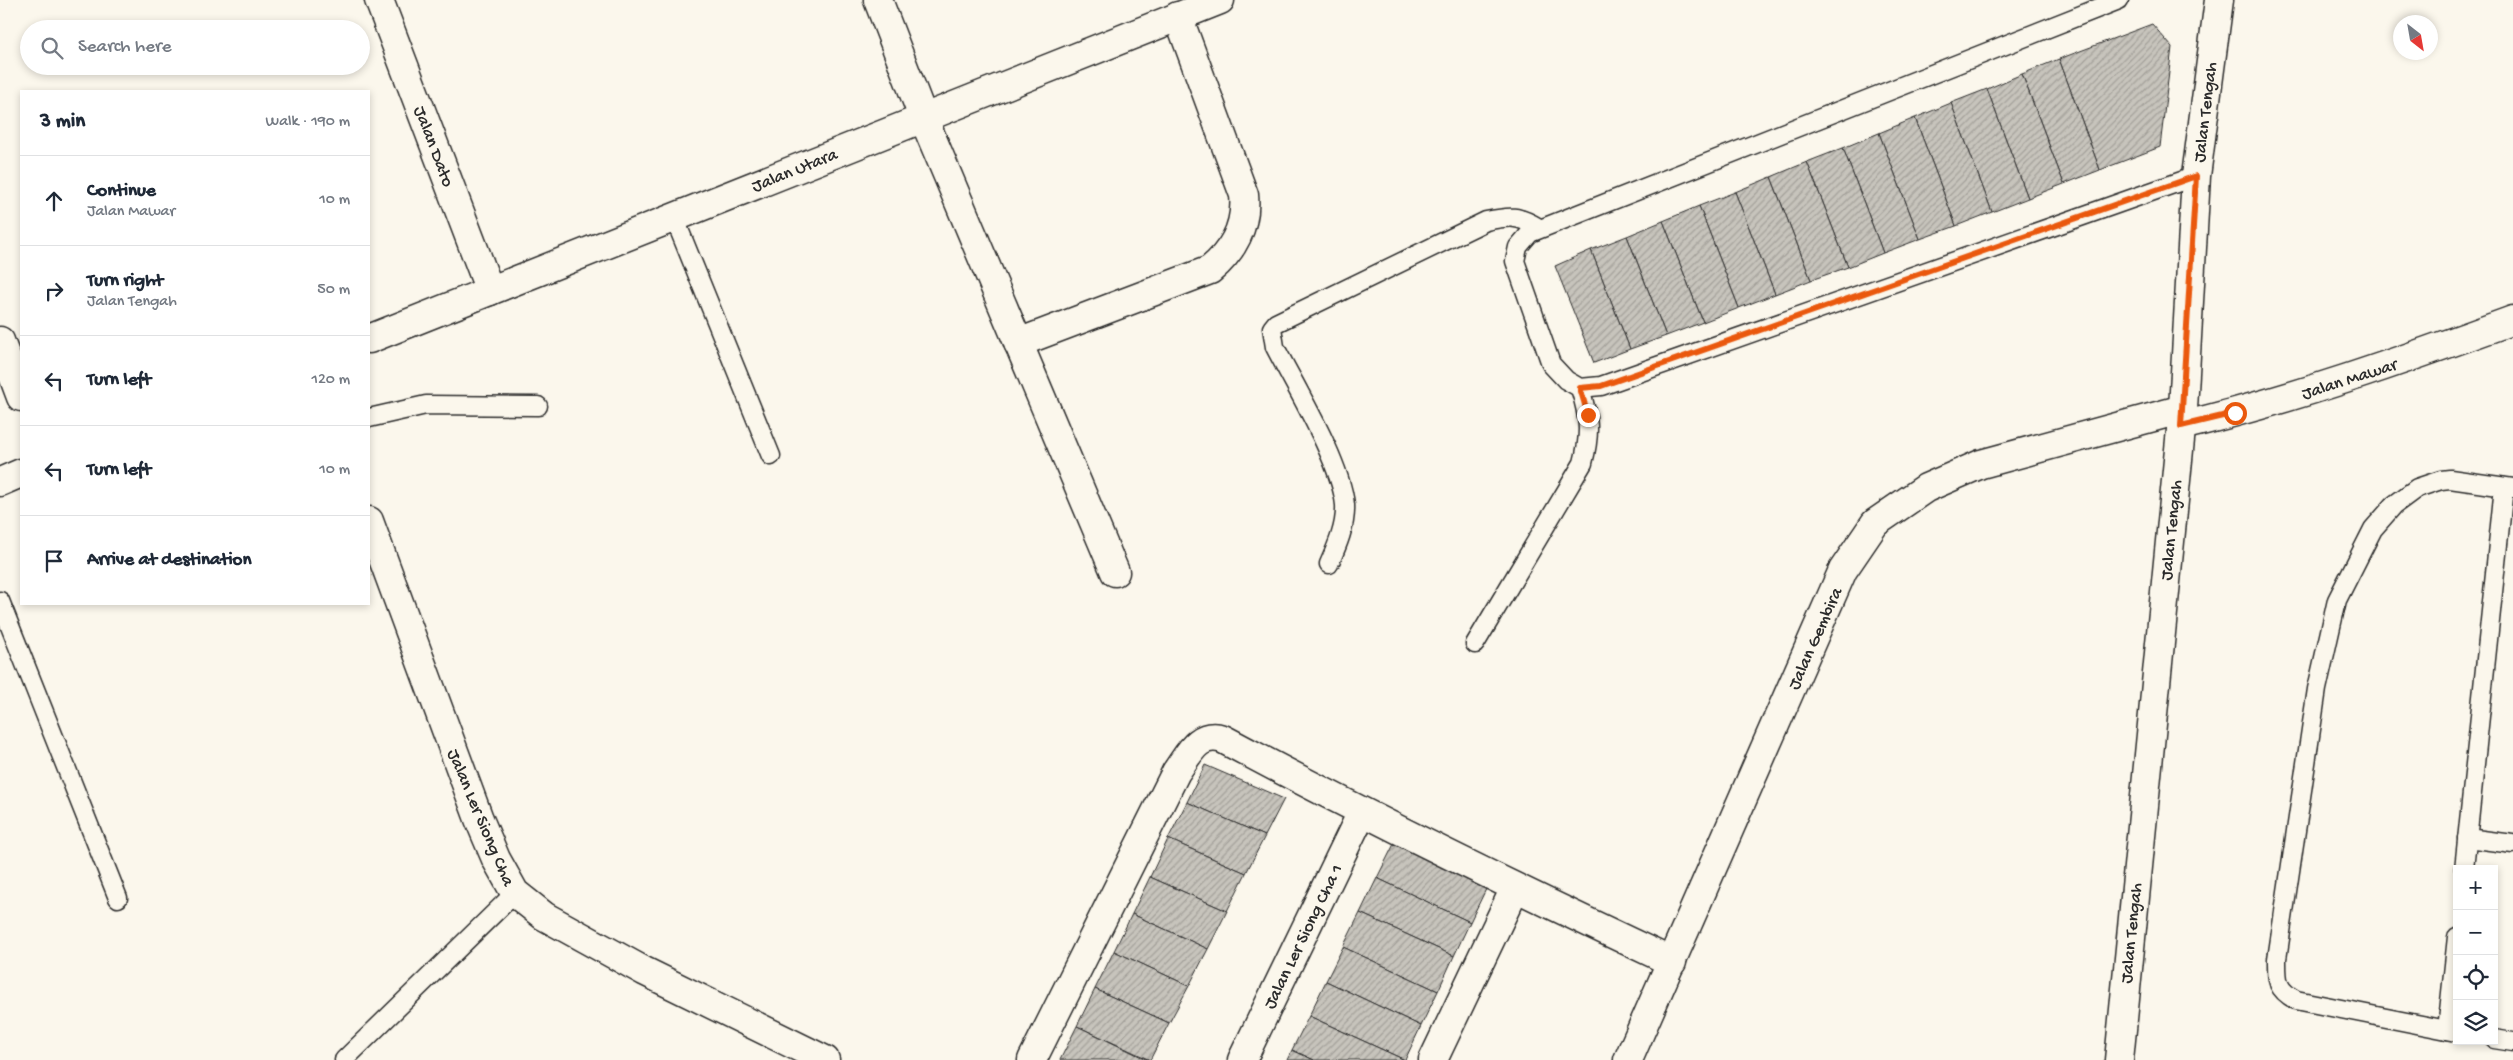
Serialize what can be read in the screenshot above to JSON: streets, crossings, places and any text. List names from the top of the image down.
{
  "streets": {
    "street": [
      "Jalan Tengah",
      "Jalan Dato",
      "Jalan Utara",
      "Jalan Mawar",
      "Jalan Gembira",
      "Jalan Ler Siong Cha",
      "Jalan Ler Siong Cha 1"
    ]
  },
  "crossings": [
    ["Jalan Tengah", "Jalan Mawar"],
    ["Jalan Tengah", "Jalan Gembira"],
    ["Jalan Dato", "Jalan Utara"],
    ["Jalan Mawar", "Jalan Gembira"]
  ],
  "north": "bottom right",
  "page": {
    "search": "Search here",
    "heading": ["3 min", "Walk · 190 m"],
    "list": [
      ["Continue", "Jalan Mawar", "10 m"],
      ["Turn right", "Jalan Tengah", "50 m"],
      ["Turn left", "120 m"],
      ["Turn left", "10 m"],
      "Arrive at destination"
    ],
    "map_buttons": ["+", "−"]
  }
}
